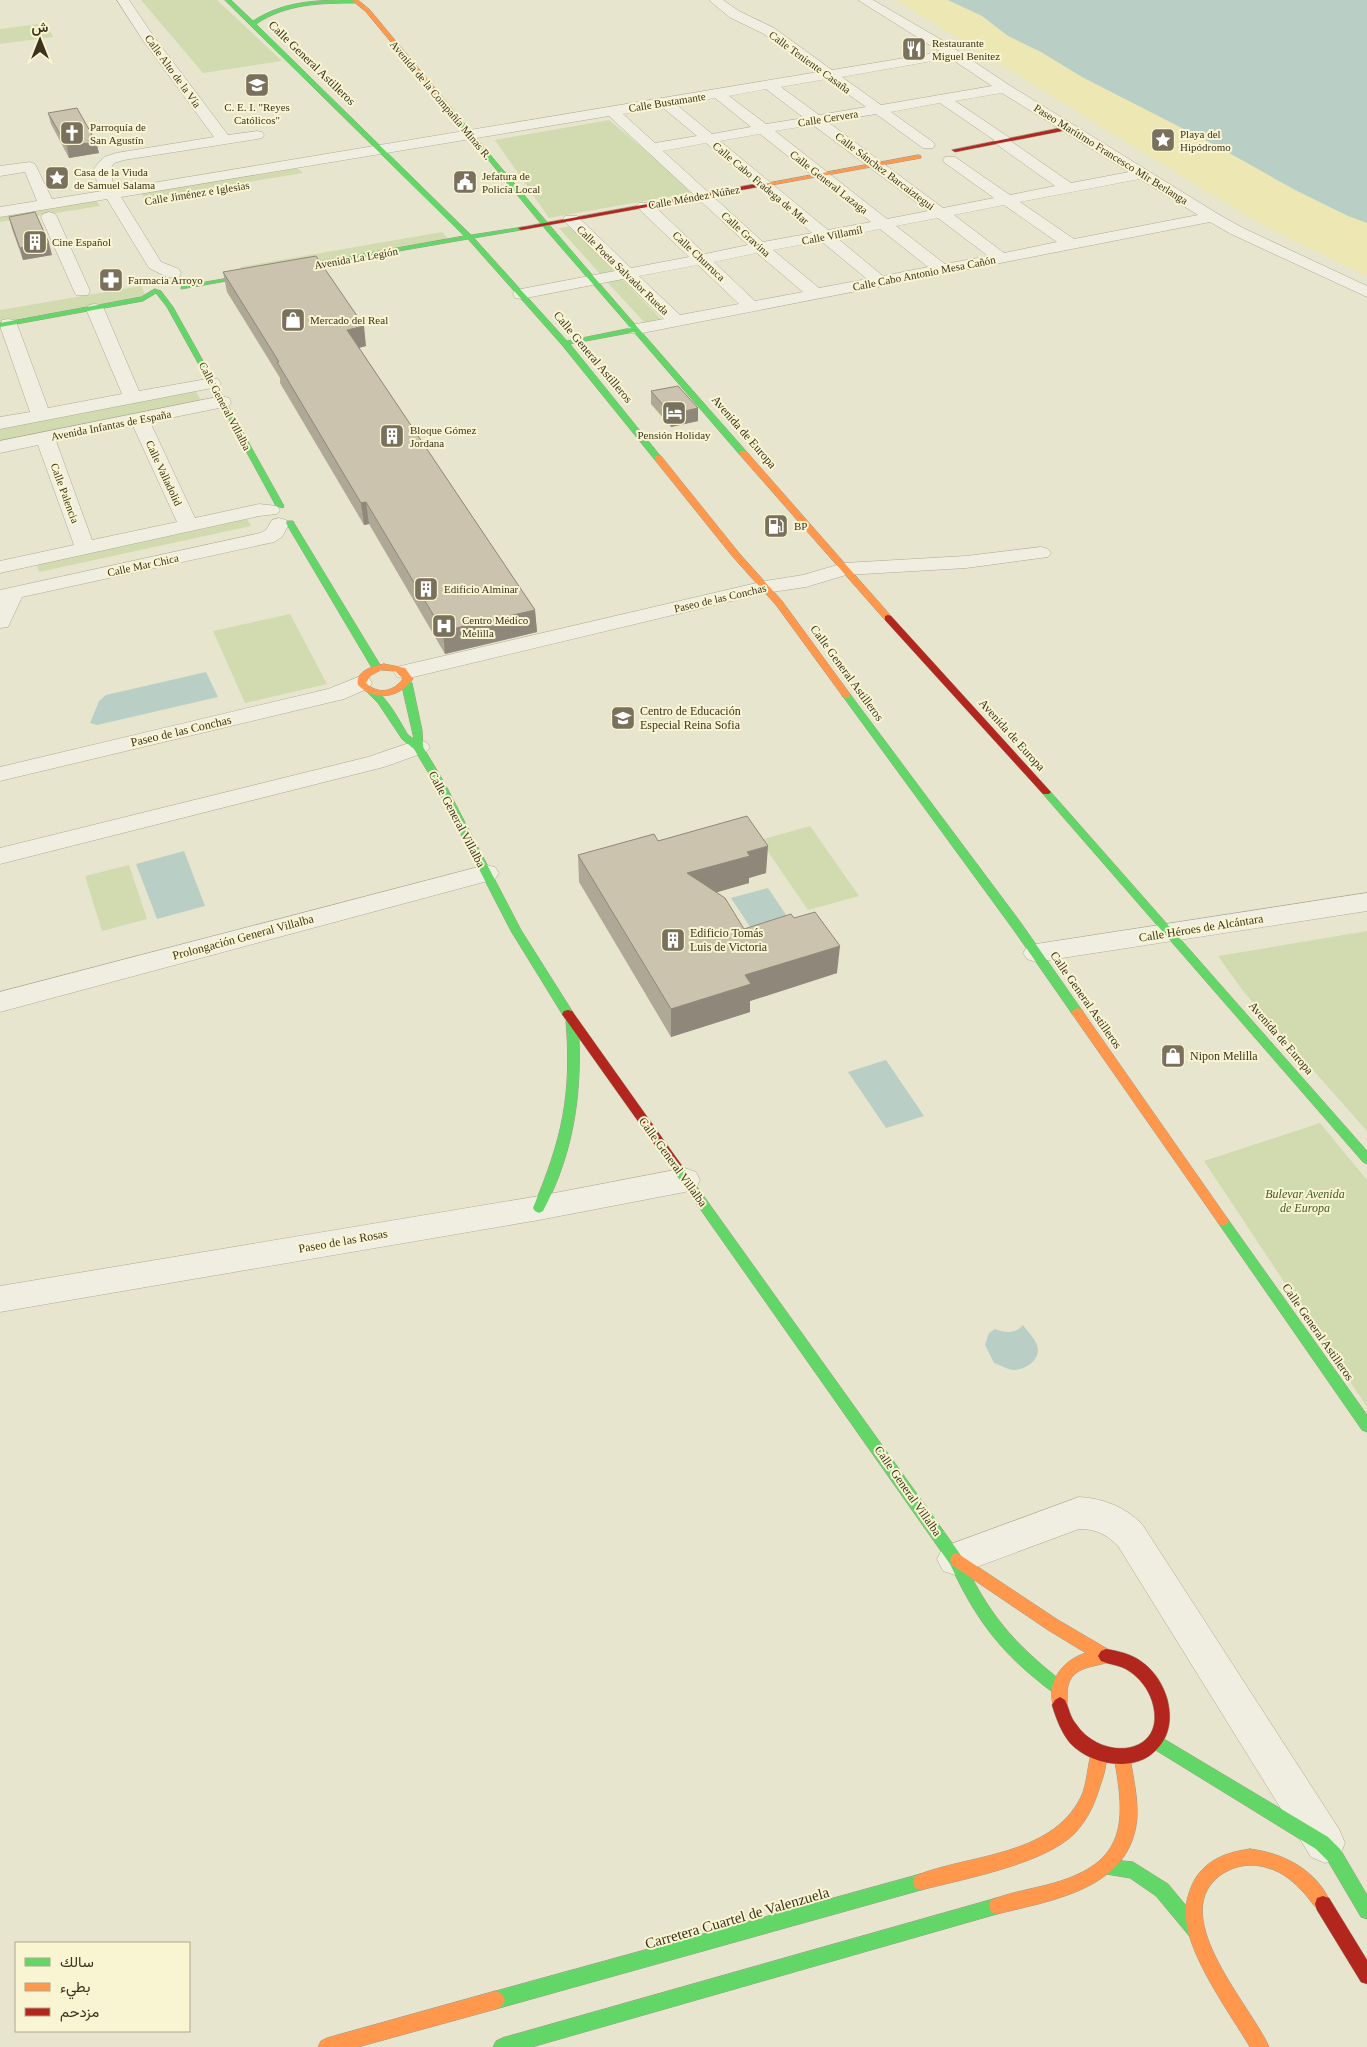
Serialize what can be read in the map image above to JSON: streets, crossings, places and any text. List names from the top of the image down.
{
  "streets": {
    "main road": [
      "Calle General Astilleros",
      "Avenida de la Compañía Minas R.",
      "Calle Méndez Núñez",
      "Avenida La Legión",
      "Calle Poeta Salvador Rueda",
      "Calle General Villalba",
      "Avenida de Europa",
      "Carretera Cuartel de Valenzuela"
    ],
    "street": [
      "Calle Teniente Casaña",
      "Calle Alto de la Vía",
      "Calle Bustamante",
      "Calle Cervera",
      "Paseo Marítimo Francesco Mir Berlanga",
      "Calle Sánchez Barcaiztegui",
      "Calle General Lazaga",
      "Calle Cabo Fradega de Mar",
      "Calle Jiménez e Iglesias",
      "Calle Gravina",
      "Calle Villamíl",
      "Calle Churruca",
      "Calle Cabo Antonio Mesa Cañón",
      "Avenida Infantas de España",
      "Calle Valladolid",
      "Calle Palencia",
      "Calle Mar Chica",
      "Paseo de las Conchas",
      "Calle Héroes de Alcántara",
      "Prolongación General Villalba",
      "Paseo de las Rosas"
    ]
  },
  "crossings": [
    ["Calle Teniente Casaña", "Calle Bustamante"],
    ["Calle Teniente Casaña", "Calle Cervera"],
    ["Calle Teniente Casaña", "Calle Méndez Núñez"],
    ["Calle Teniente Casaña", "Calle Villamíl"],
    ["Calle Teniente Casaña", "Calle Cabo Antonio Mesa Cañón"],
    ["Calle General Astilleros", "Calle Bustamante"],
    ["Calle General Astilleros", "Calle Jiménez e Iglesias"],
    ["Calle General Astilleros", "Calle Méndez Núñez"],
    ["Calle General Astilleros", "Calle Villamíl"],
    ["Calle General Astilleros", "Avenida La Legión"],
    ["Calle General Astilleros", "Paseo de las Conchas"],
    ["Calle General Astilleros", "Calle Héroes de Alcántara"],
    ["Calle Alto de la Vía", "Calle General Villalba"],
    ["Avenida de la Compañía Minas R.", "Calle Bustamante"],
    ["Avenida de la Compañía Minas R.", "Calle Méndez Núñez"],
    ["Avenida de la Compañía Minas R.", "Calle Poeta Salvador Rueda"],
    ["Calle Bustamante", "Paseo Marítimo Francesco Mir Berlanga"],
    ["Calle Bustamante", "Calle Sánchez Barcaiztegui"],
    ["Calle Bustamante", "Calle General Lazaga"],
    ["Calle Bustamante", "Calle Cabo Fradega de Mar"],
    ["Calle Bustamante", "Calle Jiménez e Iglesias"],
    ["Calle Bustamante", "Calle Gravina"],
    ["Calle Cervera", "Paseo Marítimo Francesco Mir Berlanga"],
    ["Calle Cervera", "Calle Sánchez Barcaiztegui"],
    ["Calle Cervera", "Calle General Lazaga"],
    ["Calle Cervera", "Calle Cabo Fradega de Mar"],
    ["Calle Cervera", "Calle Gravina"],
    ["Paseo Marítimo Francesco Mir Berlanga", "Calle Méndez Núñez"],
    ["Paseo Marítimo Francesco Mir Berlanga", "Calle Villamíl"],
    ["Paseo Marítimo Francesco Mir Berlanga", "Calle Cabo Antonio Mesa Cañón"],
    ["Calle Sánchez Barcaiztegui", "Calle Méndez Núñez"],
    ["Calle Sánchez Barcaiztegui", "Calle Villamíl"],
    ["Calle Sánchez Barcaiztegui", "Calle Cabo Antonio Mesa Cañón"],
    ["Calle General Lazaga", "Calle Méndez Núñez"],
    ["Calle General Lazaga", "Calle Villamíl"],
    ["Calle General Lazaga", "Calle Cabo Antonio Mesa Cañón"],
    ["Calle Cabo Fradega de Mar", "Calle Méndez Núñez"],
    ["Calle Cabo Fradega de Mar", "Calle Villamíl"],
    ["Calle Cabo Fradega de Mar", "Calle Cabo Antonio Mesa Cañón"],
    ["Calle Jiménez e Iglesias", "Calle General Villalba"],
    ["Calle Méndez Núñez", "Calle Gravina"],
    ["Calle Méndez Núñez", "Calle Churruca"],
    ["Calle Méndez Núñez", "Avenida La Legión"],
    ["Calle Méndez Núñez", "Calle Poeta Salvador Rueda"],
    ["Calle Gravina", "Calle Villamíl"],
    ["Calle Gravina", "Calle Cabo Antonio Mesa Cañón"],
    ["Calle Villamíl", "Calle Churruca"],
    ["Calle Villamíl", "Calle Poeta Salvador Rueda"],
    ["Calle Churruca", "Calle Cabo Antonio Mesa Cañón"],
    ["Avenida La Legión", "Calle General Villalba"],
    ["Calle Poeta Salvador Rueda", "Calle Cabo Antonio Mesa Cañón"],
    ["Calle Poeta Salvador Rueda", "Avenida de Europa"],
    ["Calle Cabo Antonio Mesa Cañón", "Avenida de Europa"],
    ["Calle General Villalba", "Avenida Infantas de España"],
    ["Calle General Villalba", "Calle Mar Chica"],
    ["Calle General Villalba", "Paseo de las Conchas"],
    ["Calle General Villalba", "Prolongación General Villalba"],
    ["Calle General Villalba", "Paseo de las Rosas"],
    ["Calle General Villalba", "Carretera Cuartel de Valenzuela"],
    ["Avenida Infantas de España", "Calle Valladolid"],
    ["Avenida Infantas de España", "Calle Palencia"],
    ["Avenida de Europa", "Paseo de las Conchas"],
    ["Avenida de Europa", "Calle Héroes de Alcántara"]
  ],
  "parks": ["Bulevar Avenida de Europa"],
  "places": {
    "restaurant": ["Restaurante Miguel Benitez"],
    "school or university": ["C. E. I. \"Reyes Católicos\"", "Centro de Educación Especial Reina Sofia"],
    "church": ["Parroquía de San Agustín"],
    "place": ["Playa del Hipódromo", "Casa de la Viuda de Samuel Salama"],
    "public building": ["Jefatura de Policía Local"],
    "building": [
      "Cine Español",
      "Bloque Gómez Jordana",
      "Edificio Alminar",
      "Edificio Tomás Luis de Victoria"
    ],
    "pharmacy": ["Farmacia Arroyo"],
    "shop": ["Mercado del Real", "Nipon Melilla"],
    "hotel": ["Pensión Holiday"],
    "fuel station": ["BP"],
    "hospital": ["Centro Médico Melilla"]
  },
  "legend": ["سالك", "بطيء", "مزدحم"],
  "north": "top"
}
